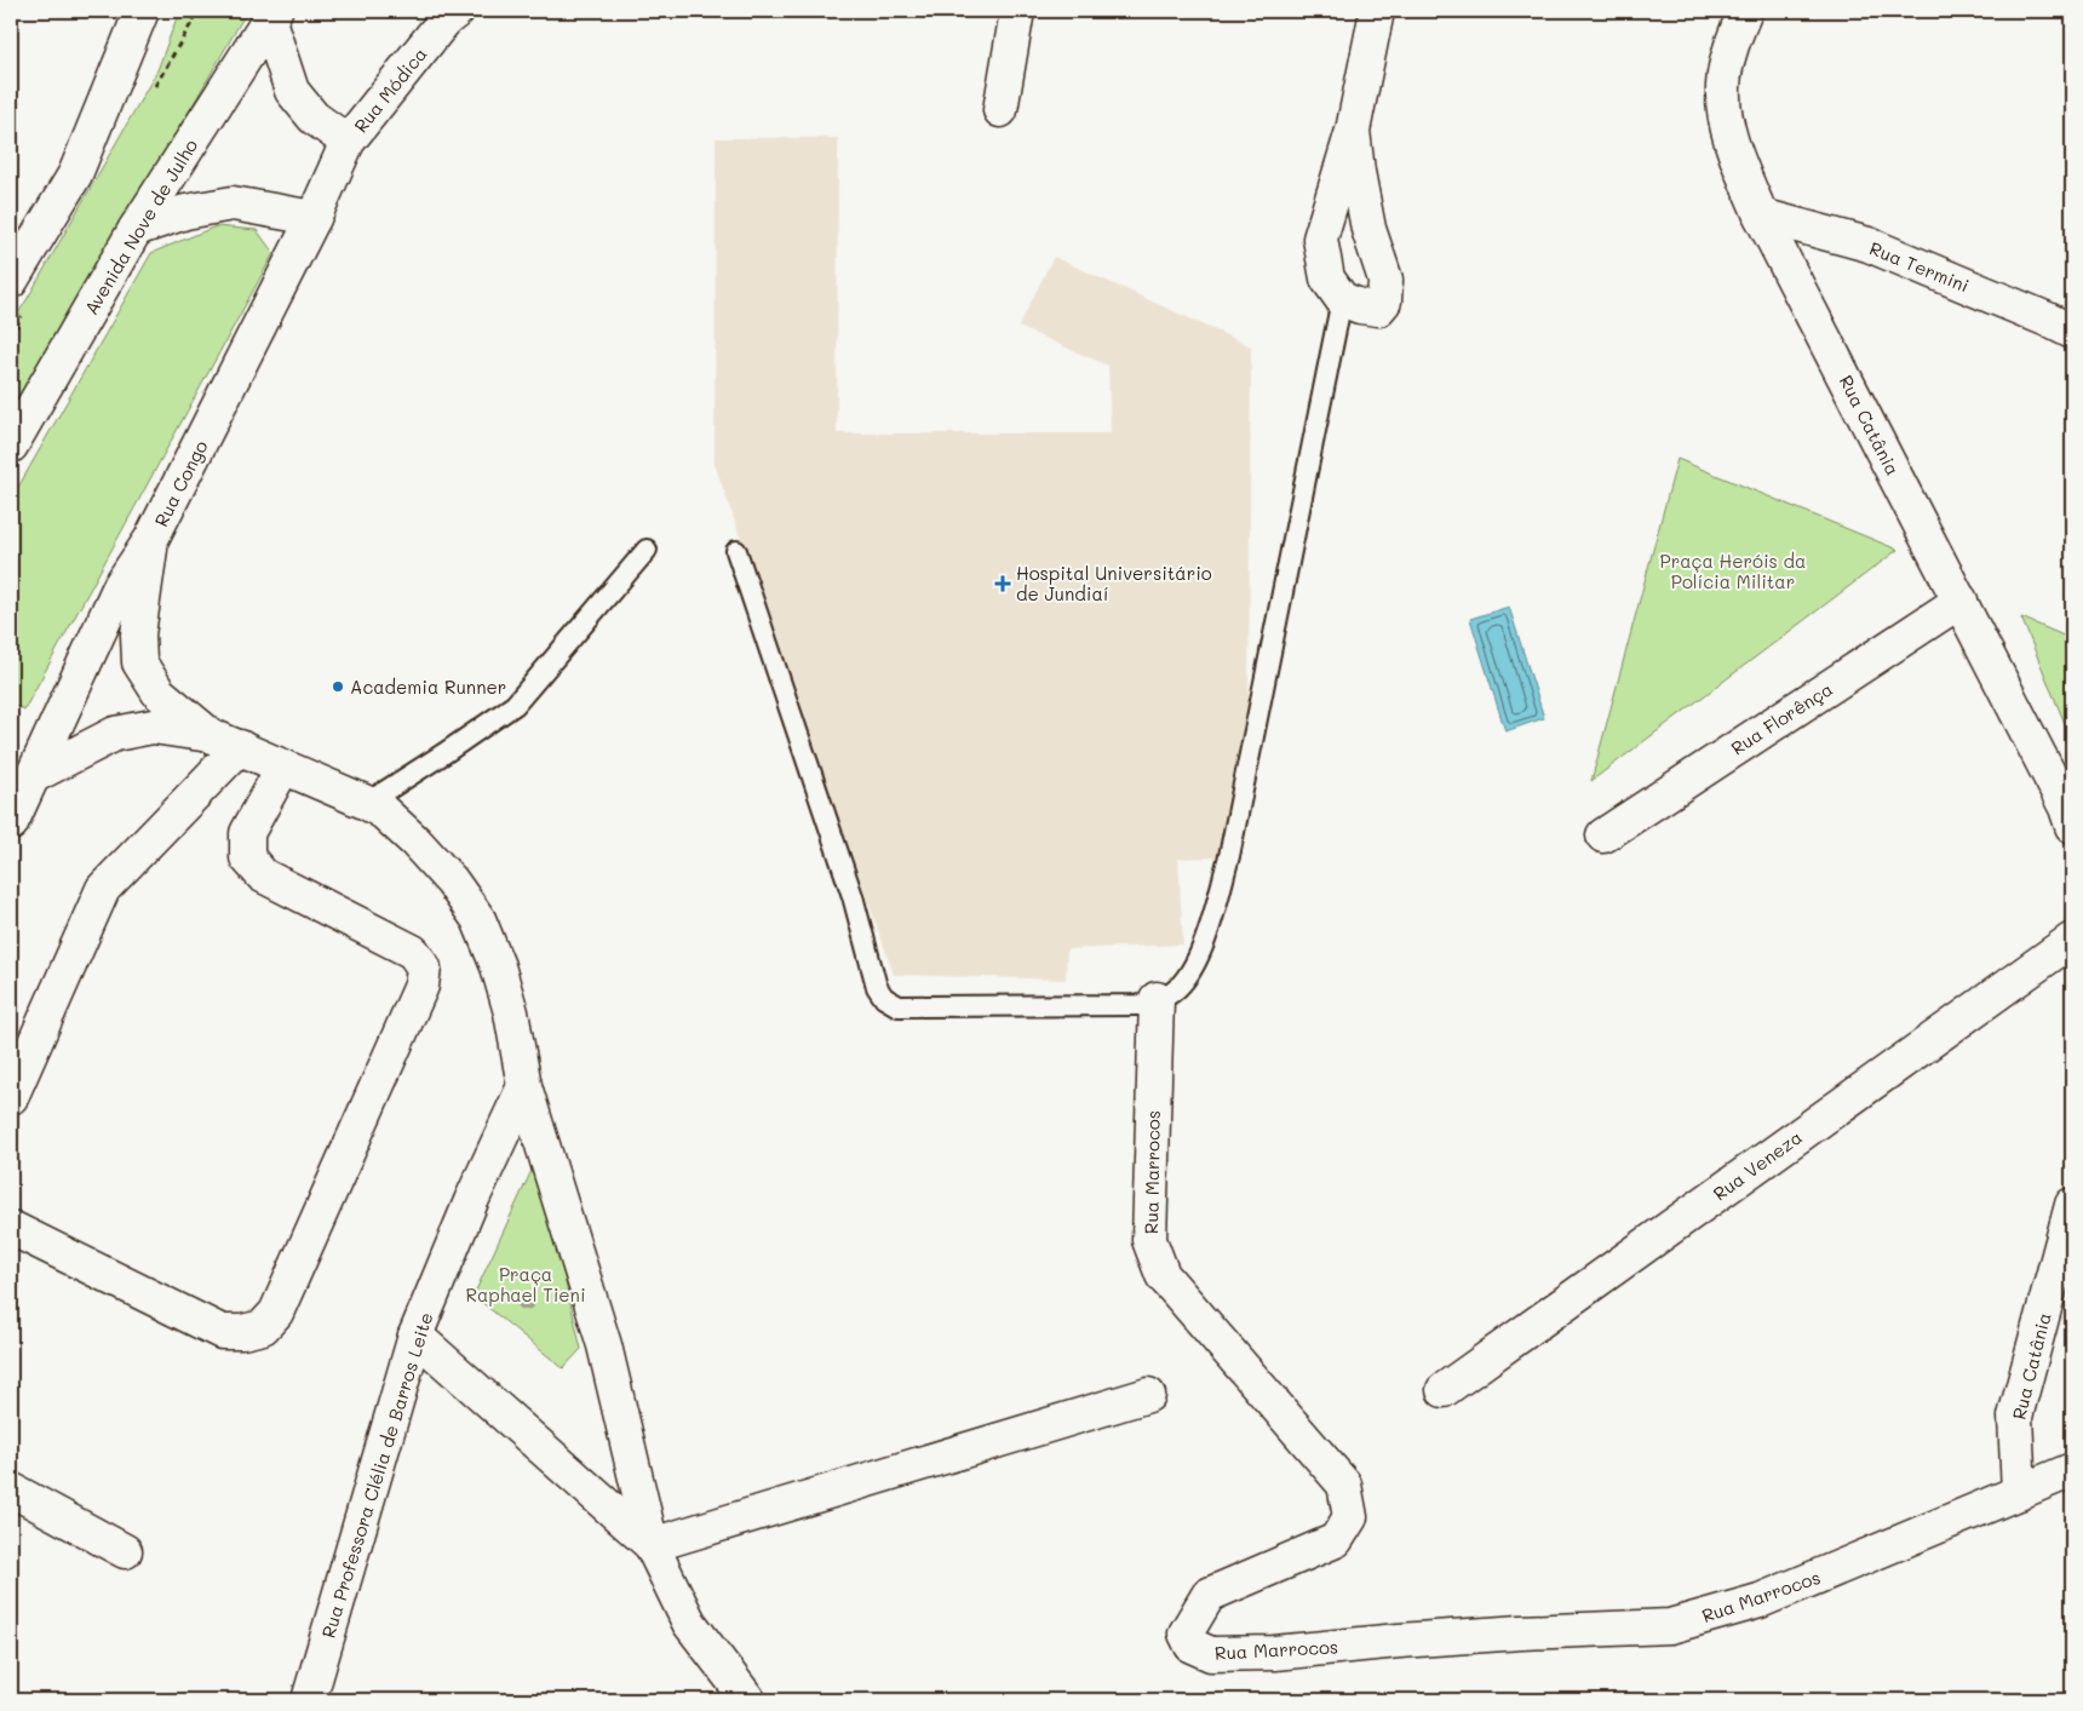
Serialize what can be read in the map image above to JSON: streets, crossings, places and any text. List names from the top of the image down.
{
  "streets": {
    "street": [
      "Rua Módica",
      "Avenida Nove de Julho",
      "Rua Termini",
      "Rua Catânia",
      "Rua Congo",
      "Rua Florênça",
      "Rua Veneza",
      "Rua Marrocos",
      "Rua Professora Clélia de Barros Leite"
    ]
  },
  "crossings": [
    ["Rua Módica", "Rua Congo"],
    ["Rua Termini", "Rua Catânia"],
    ["Rua Catânia", "Rua Florênça"],
    ["Rua Catânia", "Rua Marrocos"]
  ],
  "parks": ["Praça Heróis da Polícia Militar", "Praça Raphael Tieni"],
  "places": {
    "health": ["Hospital Universitário de Jundiaí"],
    "other": ["Academia Runner"]
  }
}
